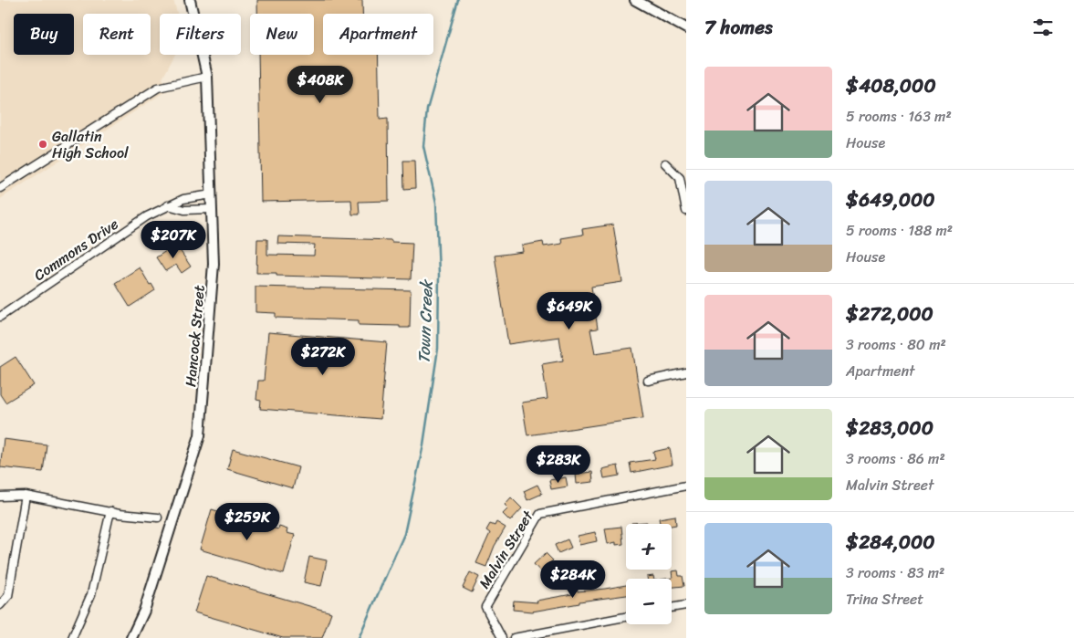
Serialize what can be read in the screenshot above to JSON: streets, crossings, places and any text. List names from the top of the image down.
{
  "streets": {
    "street": ["Commons Drive", "Hancock Street", "Malvin Street"]
  },
  "crossings": [
    ["Commons Drive", "Hancock Street"]
  ],
  "water": ["Town Creek"],
  "places": ["Gallatin High School"],
  "page": {
    "heading": "7 homes",
    "chip": [
      "Buy",
      "Rent",
      "Filters",
      "New",
      "Apartment"
    ],
    "list": [
      {
        "name": "$408,000",
        "note": "5 rooms · 163 m² · House"
      },
      {
        "name": "$649,000",
        "note": "5 rooms · 188 m² · House"
      },
      {
        "name": "$272,000",
        "note": "3 rooms · 80 m² · Apartment"
      },
      {
        "name": "$283,000",
        "note": "3 rooms · 86 m² · Malvin Street"
      },
      {
        "name": "$284,000",
        "note": "3 rooms · 83 m² · Trina Street"
      }
    ],
    "price": [
      "$408K",
      "$207K",
      "$649K",
      "$272K",
      "$283K",
      "$259K",
      "$284K"
    ],
    "map_buttons": ["+", "−"]
  }
}
